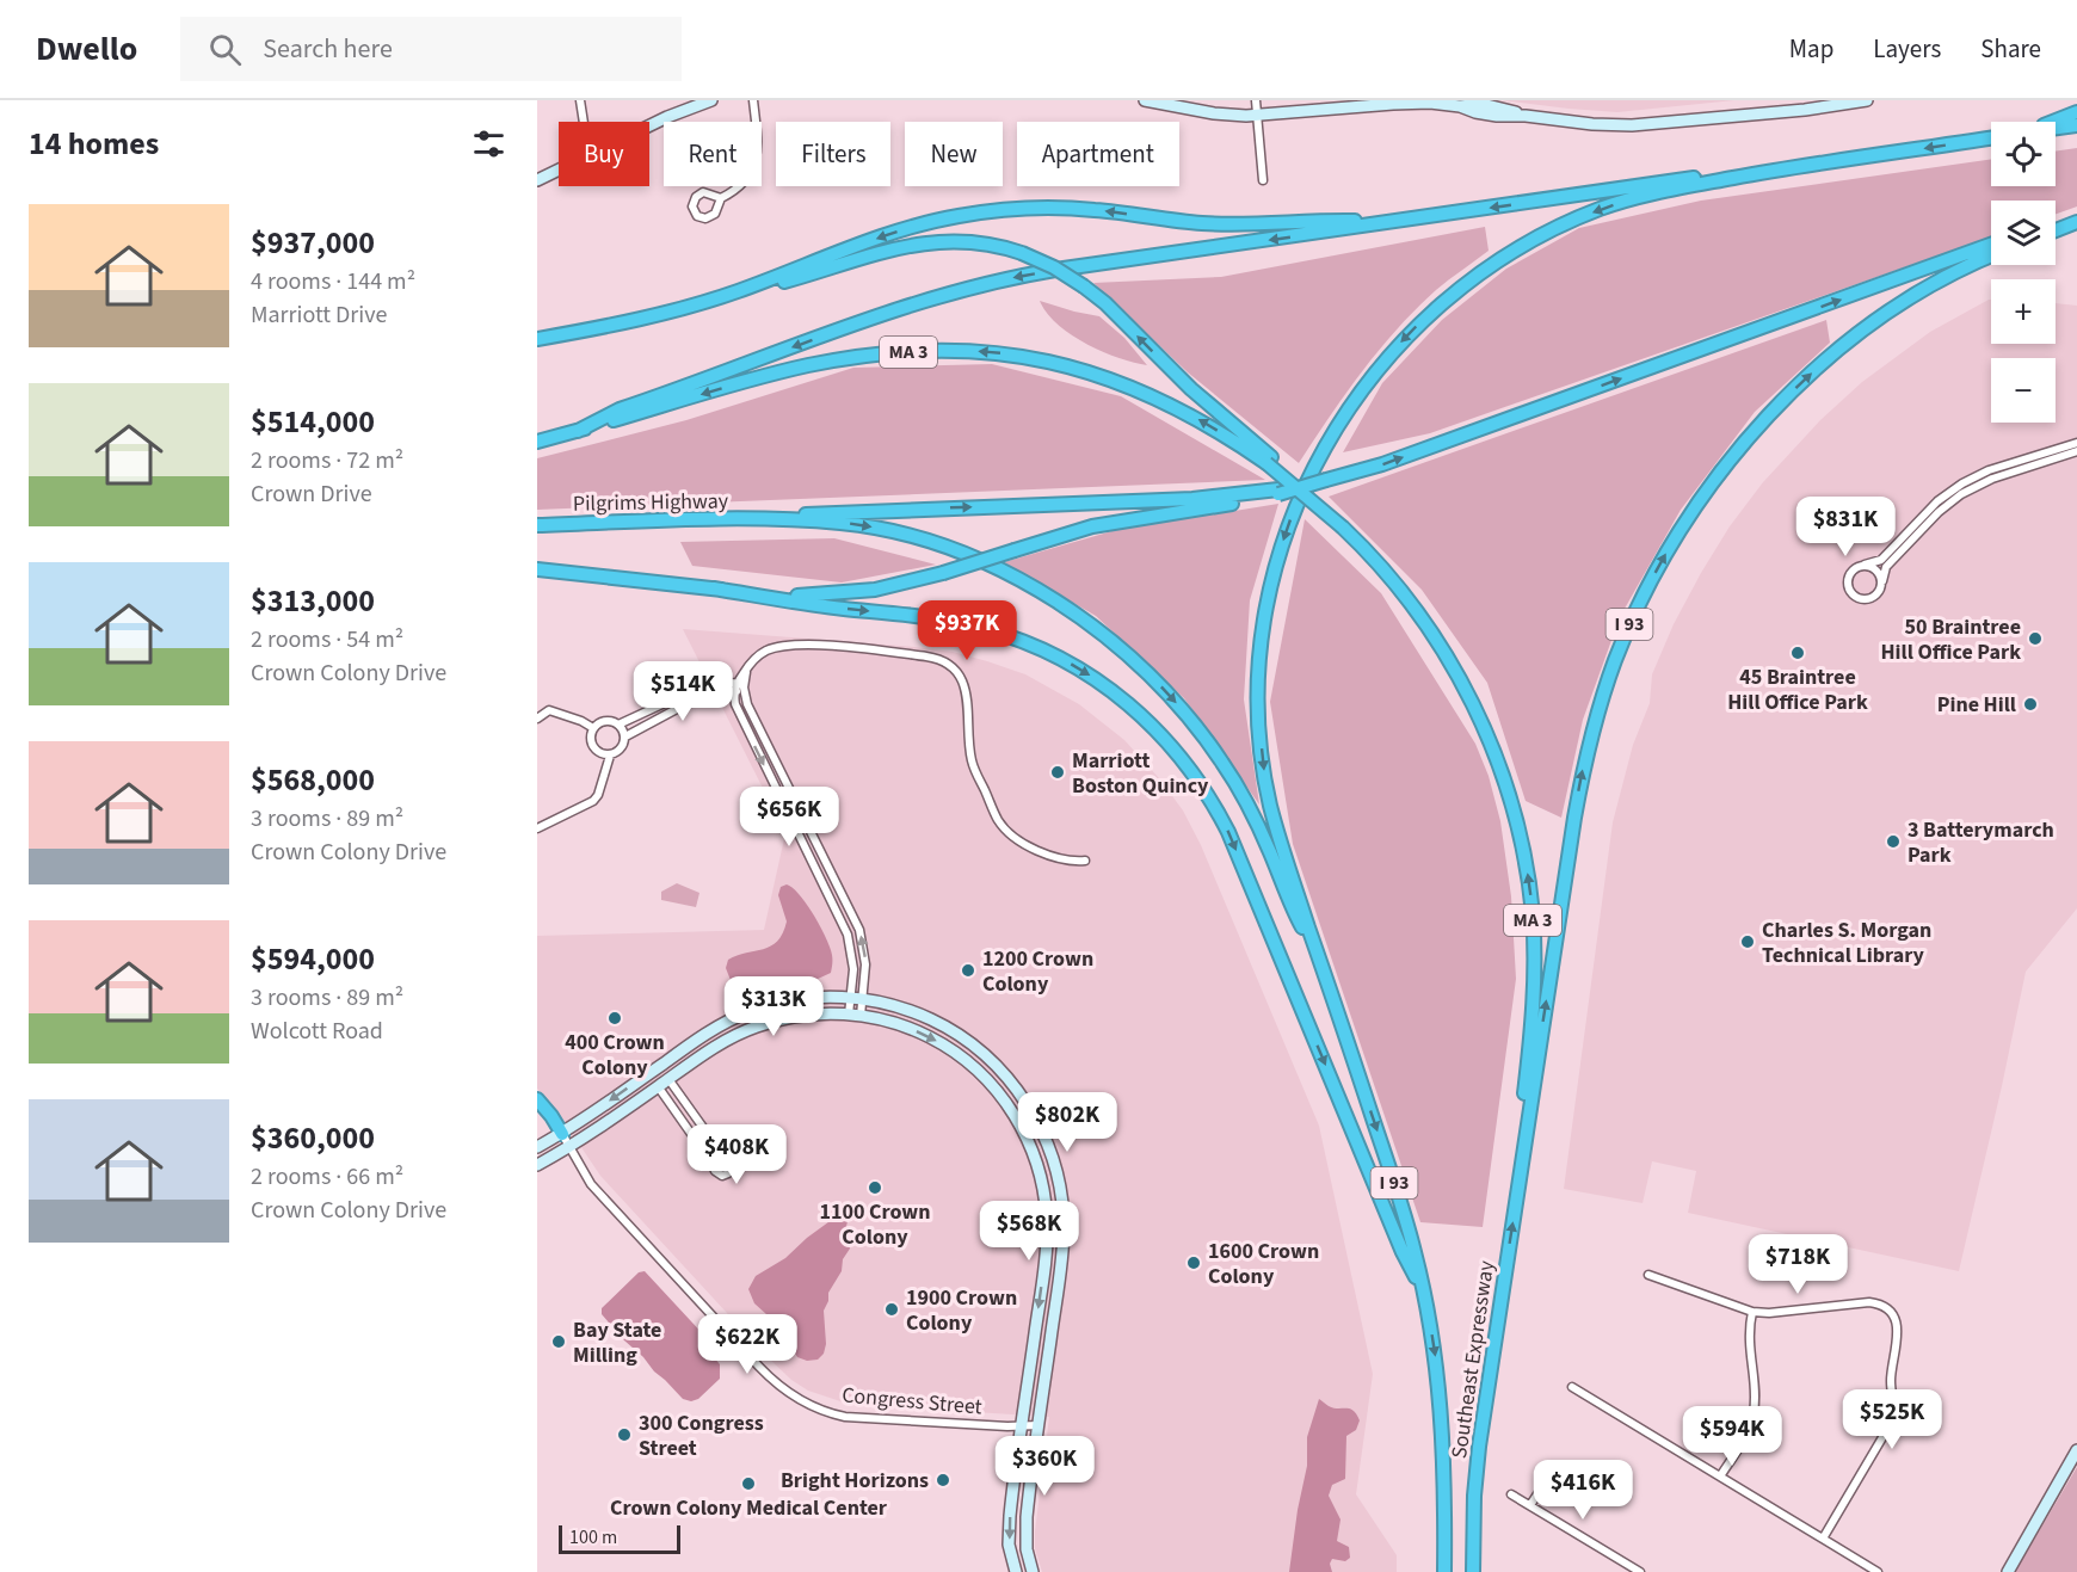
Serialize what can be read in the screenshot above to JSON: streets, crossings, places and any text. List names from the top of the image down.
{
  "streets": {
    "highway": [
      "MA 3",
      "Pilgrims Highway",
      "I 93",
      "Southeast Expressway"
    ],
    "street": ["Congress Street"]
  },
  "crossings": [
    ["MA 3", "I 93"],
    ["MA 3", "Southeast Expressway"],
    ["I 93", "Southeast Expressway"]
  ],
  "places": [
    "50 Braintree Hill Office Park",
    "45 Braintree Hill Office Park",
    "Pine Hill",
    "Marriott Boston Quincy",
    "3 Batterymarch Park",
    "Charles S. Morgan Technical Library",
    "1200 Crown Colony",
    "400 Crown Colony",
    "1100 Crown Colony",
    "1600 Crown Colony",
    "1900 Crown Colony",
    "Bay State Milling",
    "300 Congress Street",
    "Bright Horizons",
    "Crown Colony Medical Center"
  ],
  "scale_bar": "100 m",
  "page": {
    "header": "Dwello",
    "search": "Search here",
    "nav": ["Map", "Layers", "Share"],
    "heading": "14 homes",
    "map_buttons": ["+", "−"],
    "chip": [
      "Buy",
      "Rent",
      "Filters",
      "New",
      "Apartment"
    ],
    "list": [
      {
        "name": "$937,000",
        "note": "4 rooms · 144 m² · Marriott Drive"
      },
      {
        "name": "$514,000",
        "note": "2 rooms · 72 m² · Crown Drive"
      },
      {
        "name": "$313,000",
        "note": "2 rooms · 54 m² · Crown Colony Drive"
      },
      {
        "name": "$568,000",
        "note": "3 rooms · 89 m² · Crown Colony Drive"
      },
      {
        "name": "$594,000",
        "note": "3 rooms · 89 m² · Wolcott Road"
      },
      {
        "name": "$360,000",
        "note": "2 rooms · 66 m² · Crown Colony Drive"
      }
    ],
    "price": [
      "$831K",
      "$937K",
      "$514K",
      "$656K",
      "$313K",
      "$802K",
      "$408K",
      "$568K",
      "$718K",
      "$622K",
      "$525K",
      "$594K",
      "$360K",
      "$416K"
    ],
    "scale": "100 m"
  }
}
